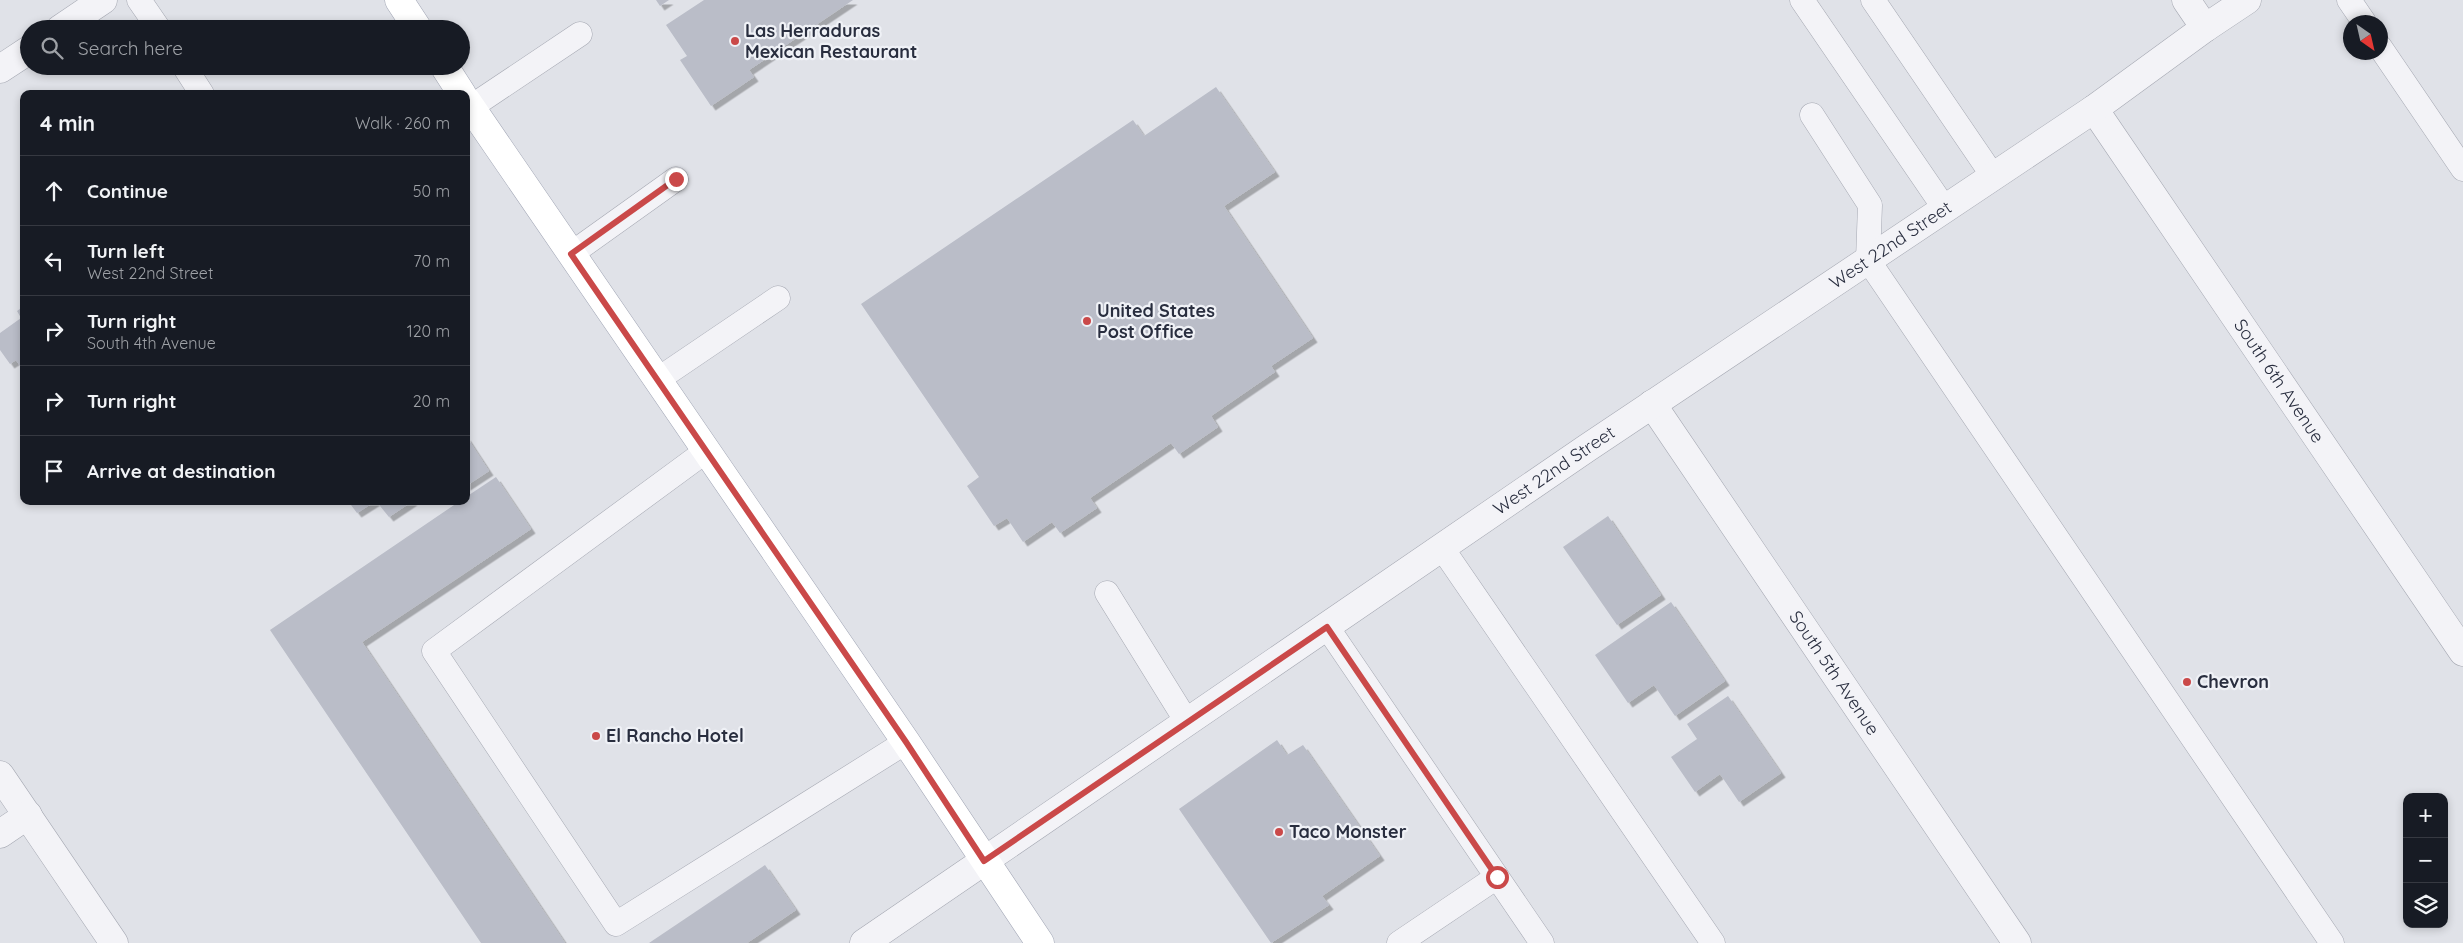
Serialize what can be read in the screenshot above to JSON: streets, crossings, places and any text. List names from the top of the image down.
{
  "streets": {
    "street": ["West 22nd Street", "South 6th Avenue", "South 5th Avenue"]
  },
  "crossings": [
    ["West 22nd Street", "South 6th Avenue"],
    ["West 22nd Street", "South 5th Avenue"]
  ],
  "places": [
    "Las Herraduras Mexican Restaurant",
    "United States Post Office",
    "Chevron",
    "El Rancho Hotel",
    "Taco Monster"
  ],
  "north": "bottom right",
  "page": {
    "search": "Search here",
    "heading": ["4 min", "Walk · 260 m"],
    "list": [
      ["Continue", "50 m"],
      ["Turn left", "West 22nd Street", "70 m"],
      ["Turn right", "South 4th Avenue", "120 m"],
      ["Turn right", "20 m"],
      "Arrive at destination"
    ],
    "map_buttons": ["+", "−"]
  }
}
